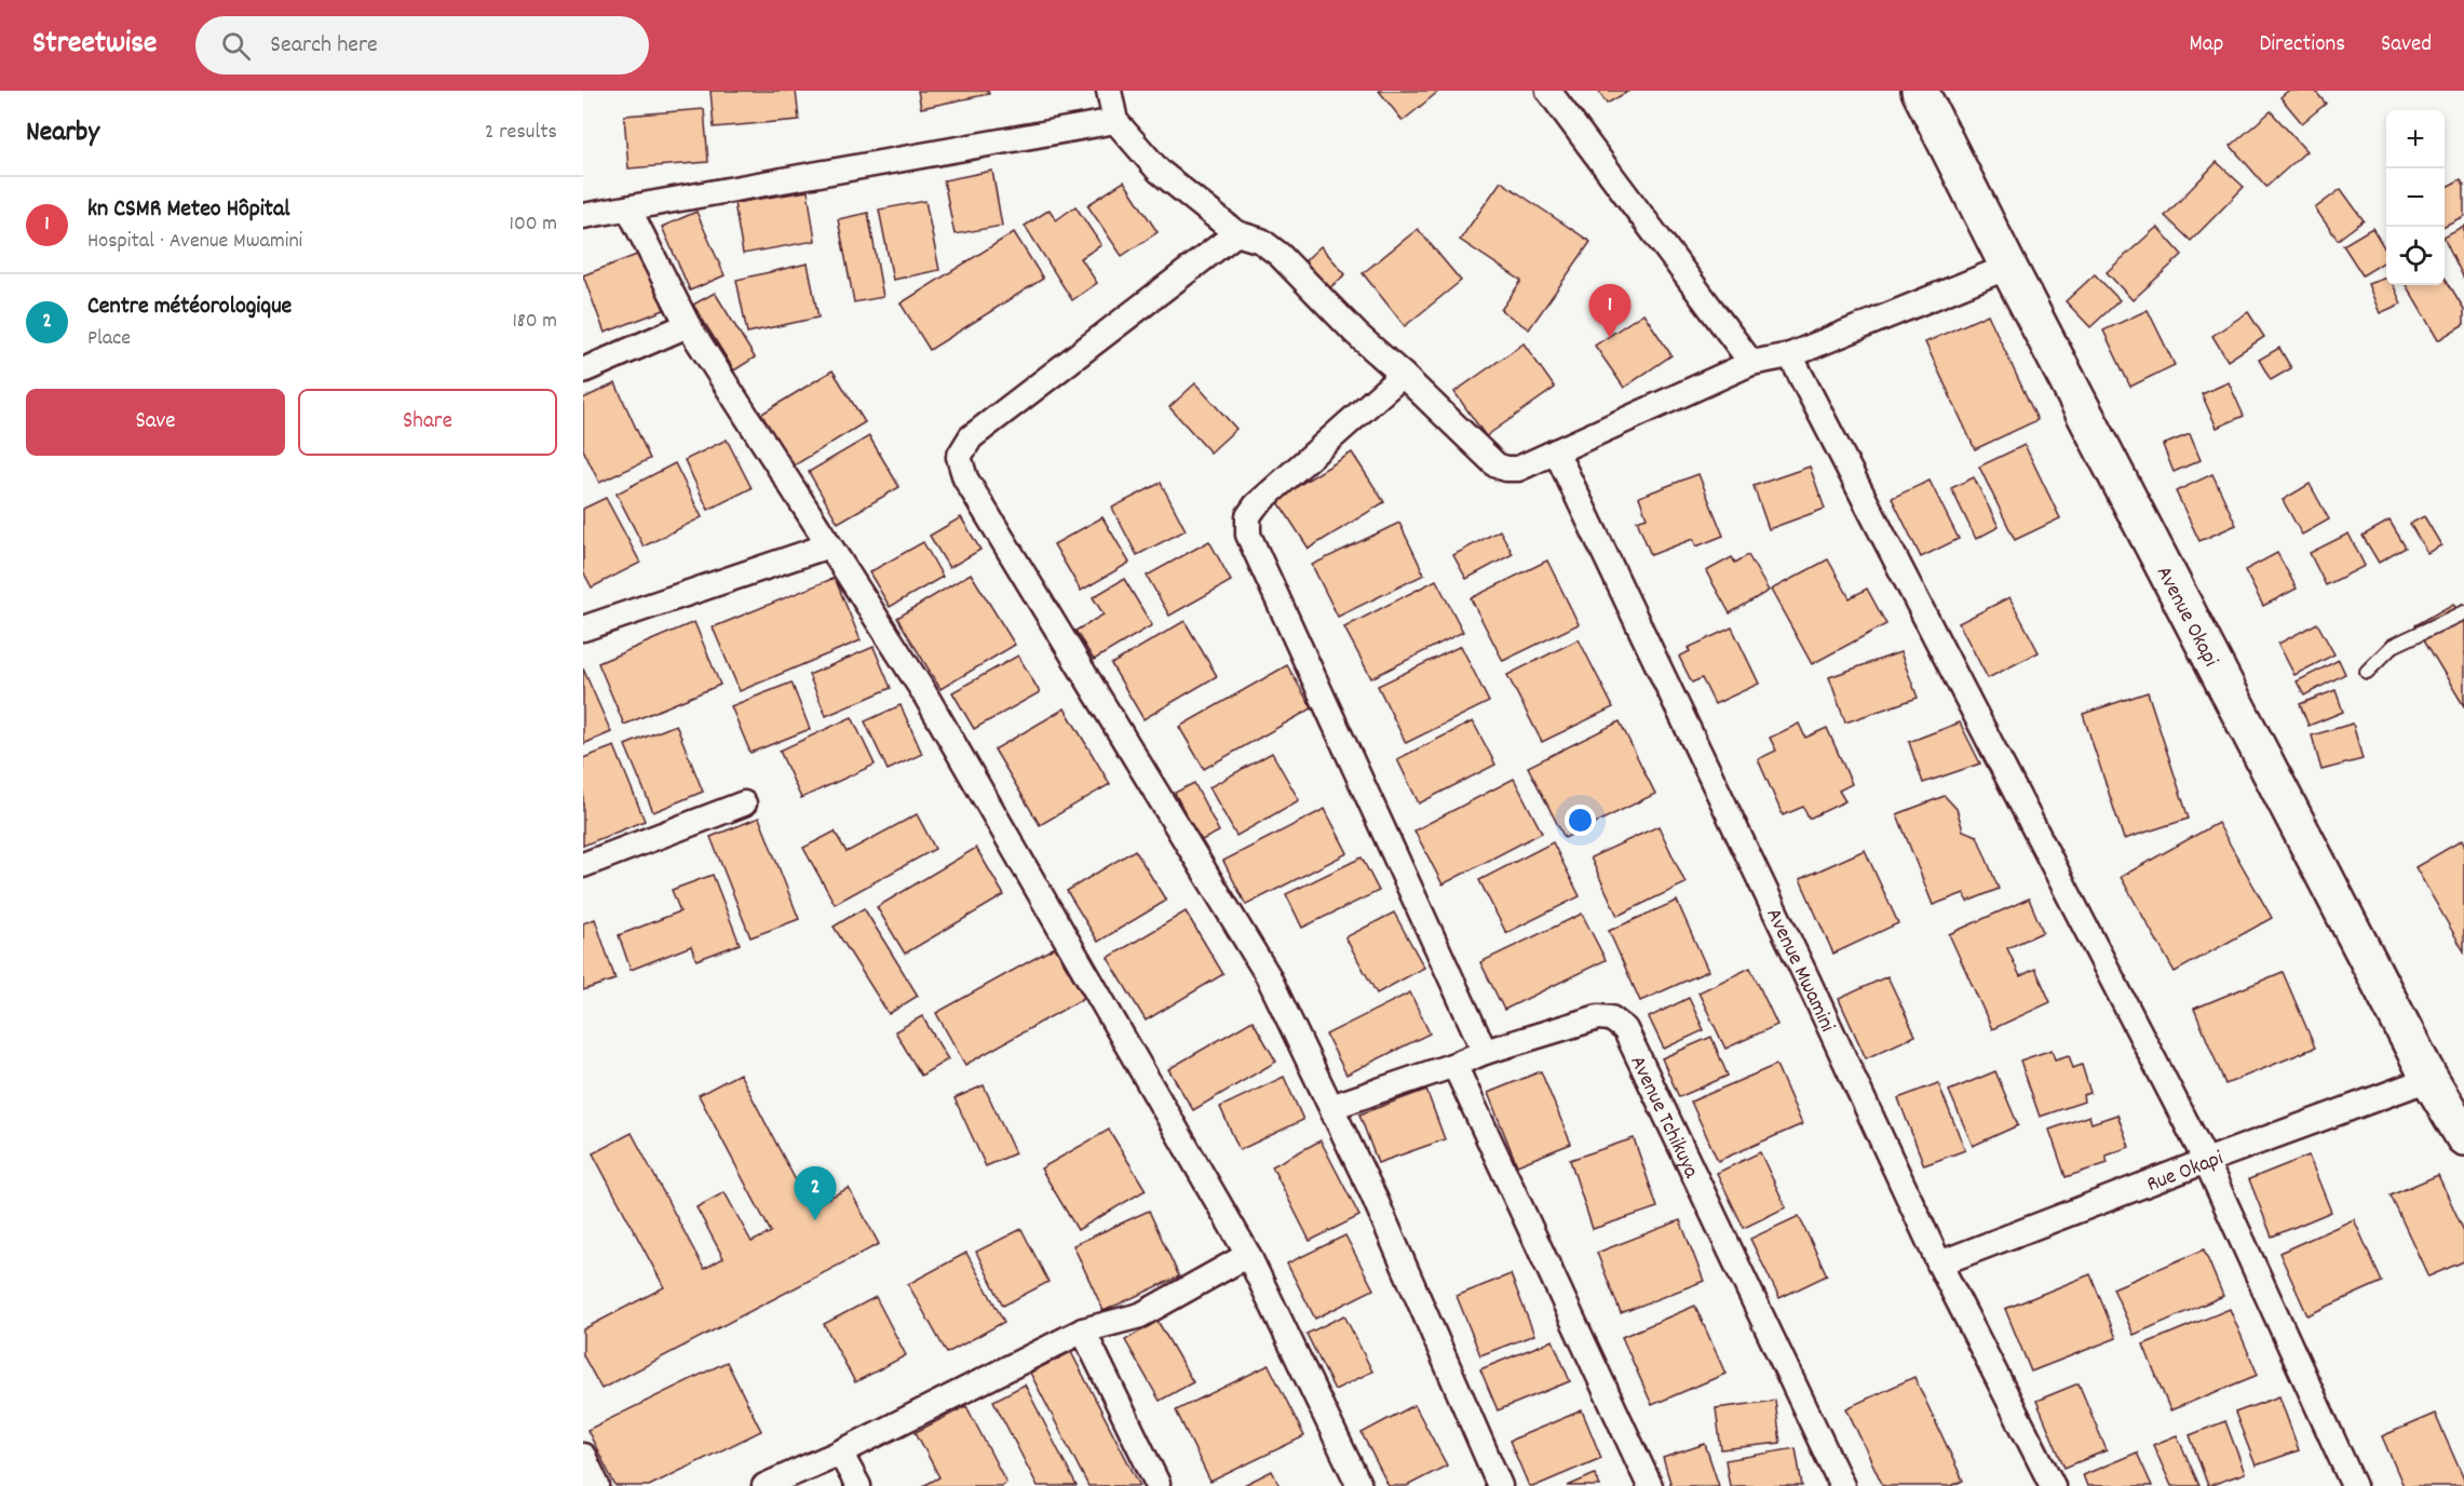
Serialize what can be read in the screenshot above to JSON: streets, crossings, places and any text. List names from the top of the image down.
{
  "streets": {
    "street": [
      "Avenue Okapi",
      "Avenue Mwamini",
      "Avenue Tchikuya",
      "Rue Okapi"
    ]
  },
  "crossings": [
    ["Avenue Okapi", "Rue Okapi"],
    ["Avenue Mwamini", "Rue Okapi"]
  ],
  "page": {
    "header": "Streetwise",
    "search": "Search here",
    "nav": ["Map", "Directions", "Saved"],
    "heading": ["Nearby", "2 results"],
    "map_buttons": ["+", "−"],
    "list": [
      {
        "mark": "1",
        "name": "kn CSMR Meteo Hôpital",
        "note": "Hospital · Avenue Mwamini",
        "value": "100 m"
      },
      {
        "mark": "2",
        "name": "Centre météorologique",
        "note": "Place",
        "value": "180 m"
      }
    ],
    "pins": ["1", "2"],
    "buttons": ["Save", "Share"]
  }
}
